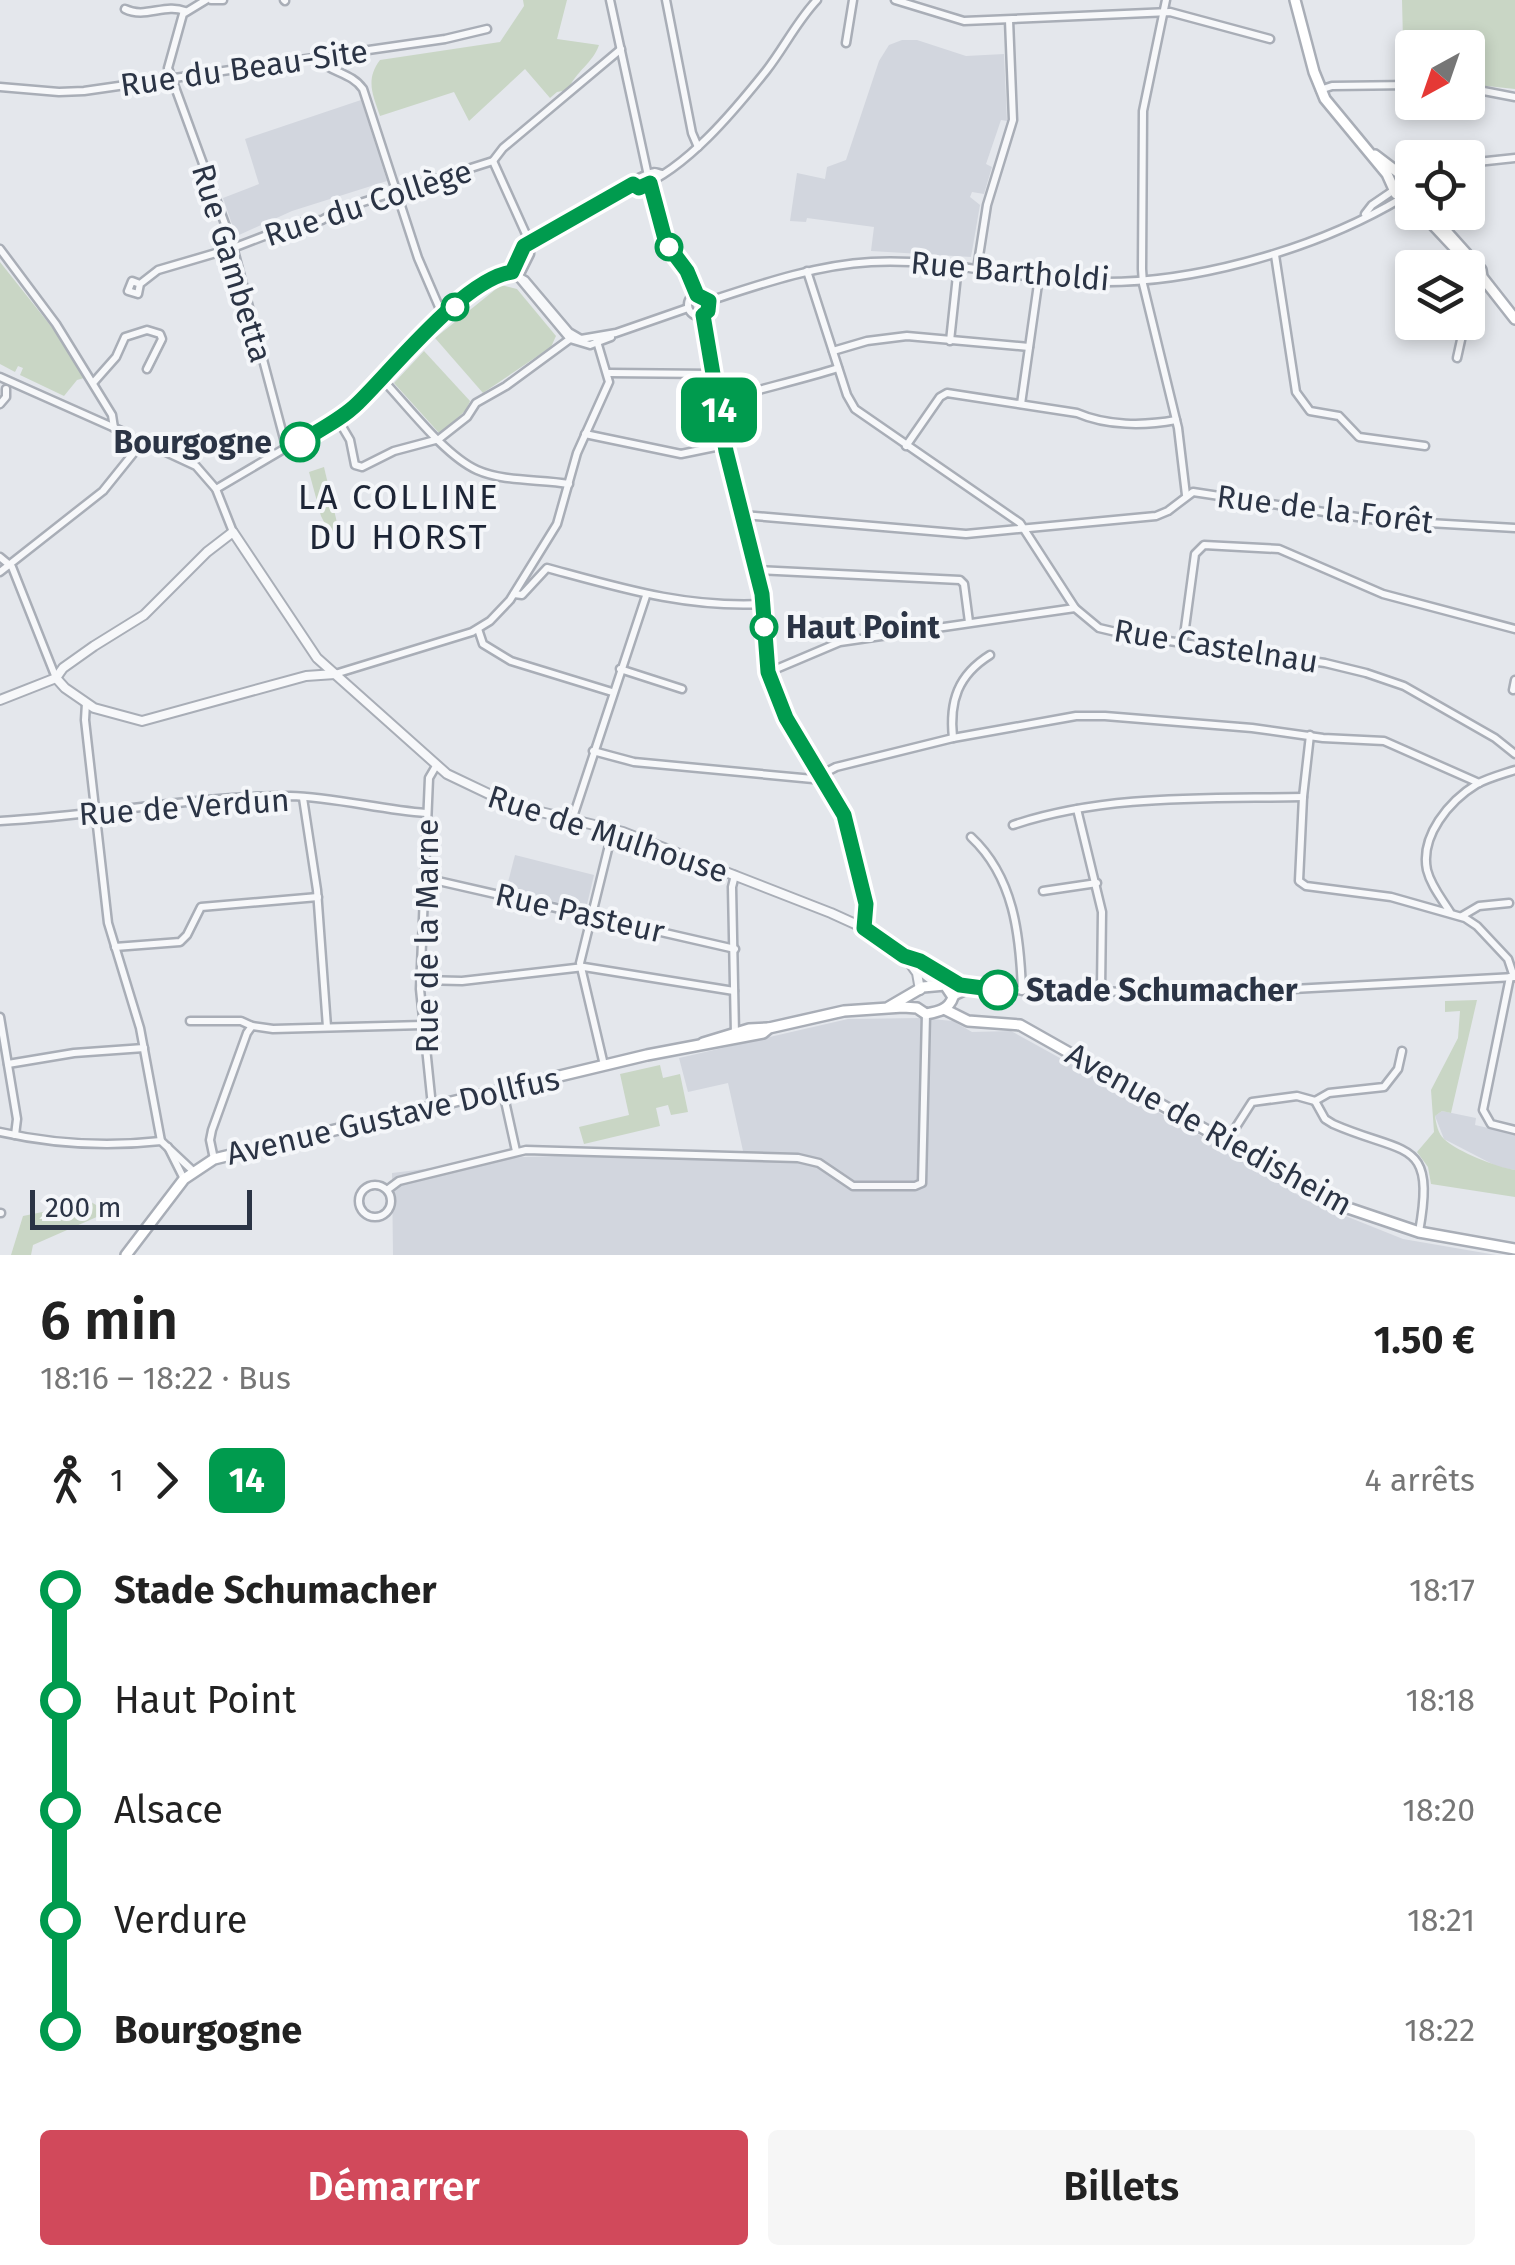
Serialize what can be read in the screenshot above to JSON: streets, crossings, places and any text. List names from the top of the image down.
{
  "streets": {
    "main road": ["Avenue Gustave Dollfus", "Avenue de Riedisheim"],
    "street": [
      "Rue du Beau-Site",
      "Rue du Collège",
      "Rue Gambetta",
      "Rue Bartholdi",
      "Rue de la Forêt",
      "Rue Castelnau",
      "Rue de Verdun",
      "Rue de Mulhouse",
      "Rue Pasteur",
      "Rue de la Marne"
    ]
  },
  "crossings": [
    ["Rue du Beau-Site", "Rue Gambetta"],
    ["Rue du Collège", "Rue Gambetta"],
    ["Rue Bartholdi", "Rue Castelnau"],
    ["Rue de la Forêt", "Rue Castelnau"],
    ["Rue de Verdun", "Rue de la Marne"],
    ["Rue de Mulhouse", "Rue de la Marne"],
    ["Rue de Mulhouse", "Avenue Gustave Dollfus"],
    ["Rue de Mulhouse", "Avenue de Riedisheim"],
    ["Rue Pasteur", "Rue de la Marne"],
    ["Rue de la Marne", "Avenue Gustave Dollfus"],
    ["Avenue Gustave Dollfus", "Avenue de Riedisheim"]
  ],
  "districts": ["LA COLLINE DU HORST"],
  "places": ["Bourgogne", "Haut Point", "Stade Schumacher"],
  "lines": ["bus line 14"],
  "scale_bar": "200 m",
  "north": "bottom left",
  "page": {
    "on_map": "14",
    "scale": "200 m",
    "heading": ["6 min", "18:16 – 18:22 · Bus", "1.50 €"],
    "legs": ["1", "14", "4 arrêts"],
    "list": [
      {
        "name": "Stade Schumacher",
        "value": "18:17"
      },
      {
        "name": "Haut Point",
        "value": "18:18"
      },
      {
        "name": "Alsace",
        "value": "18:20"
      },
      {
        "name": "Verdure",
        "value": "18:21"
      },
      {
        "name": "Bourgogne",
        "value": "18:22"
      }
    ],
    "buttons": ["Démarrer", "Billets"]
  }
}
